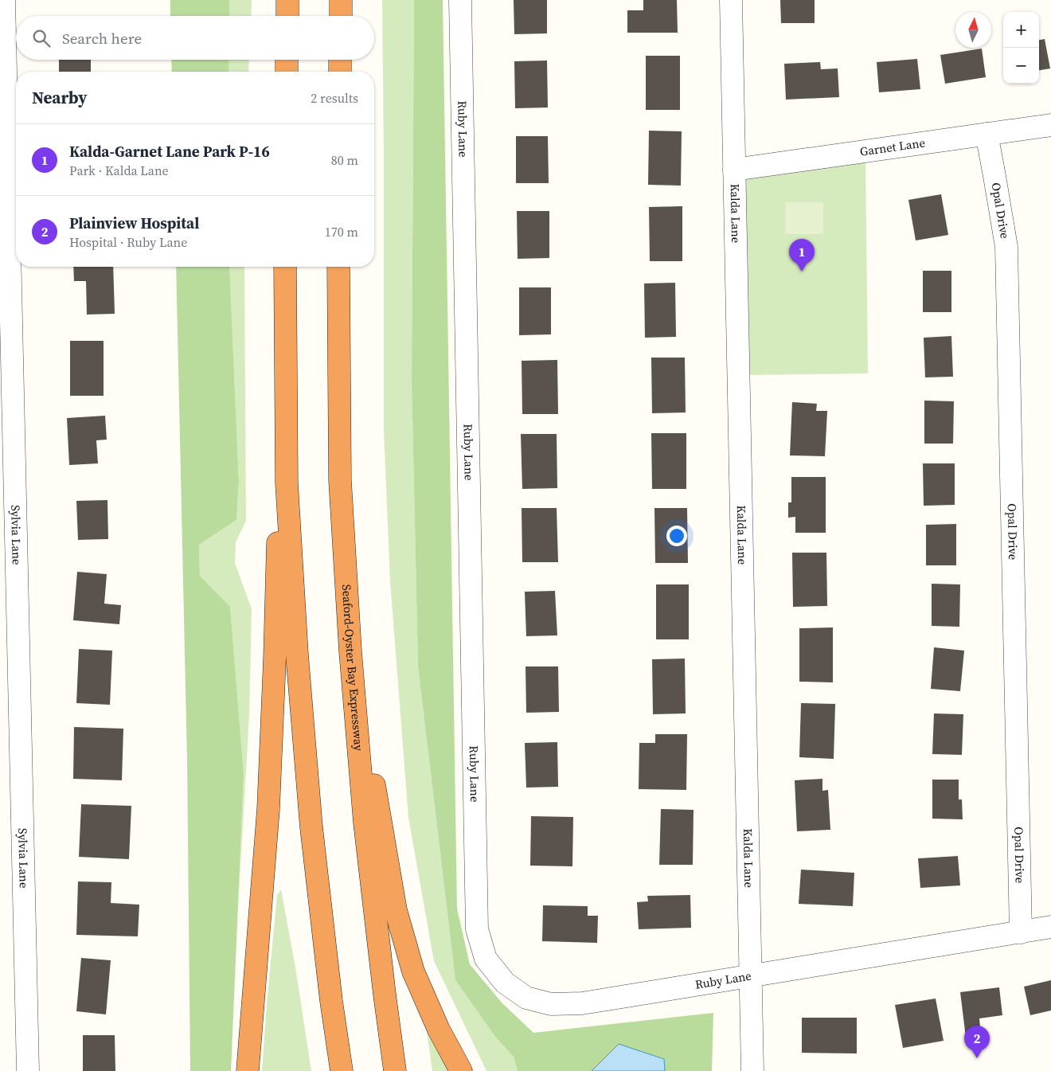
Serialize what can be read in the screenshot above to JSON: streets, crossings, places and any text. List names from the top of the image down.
{
  "streets": {
    "highway": ["Seaford-Oyster Bay Expressway"],
    "street": [
      "Ruby Lane",
      "Garnet Lane",
      "Opal Drive",
      "Kalda Lane",
      "Sylvia Lane"
    ]
  },
  "crossings": [
    ["Ruby Lane", "Opal Drive"],
    ["Ruby Lane", "Kalda Lane"],
    ["Garnet Lane", "Opal Drive"],
    ["Garnet Lane", "Kalda Lane"]
  ],
  "north": "top",
  "page": {
    "map_buttons": ["+", "−"],
    "search": "Search here",
    "heading": ["Nearby", "2 results"],
    "list": [
      {
        "mark": "1",
        "name": "Kalda-Garnet Lane Park P-16",
        "note": "Park · Kalda Lane",
        "value": "80 m"
      },
      {
        "mark": "2",
        "name": "Plainview Hospital",
        "note": "Hospital · Ruby Lane",
        "value": "170 m"
      }
    ],
    "pins": ["1", "2"]
  }
}
